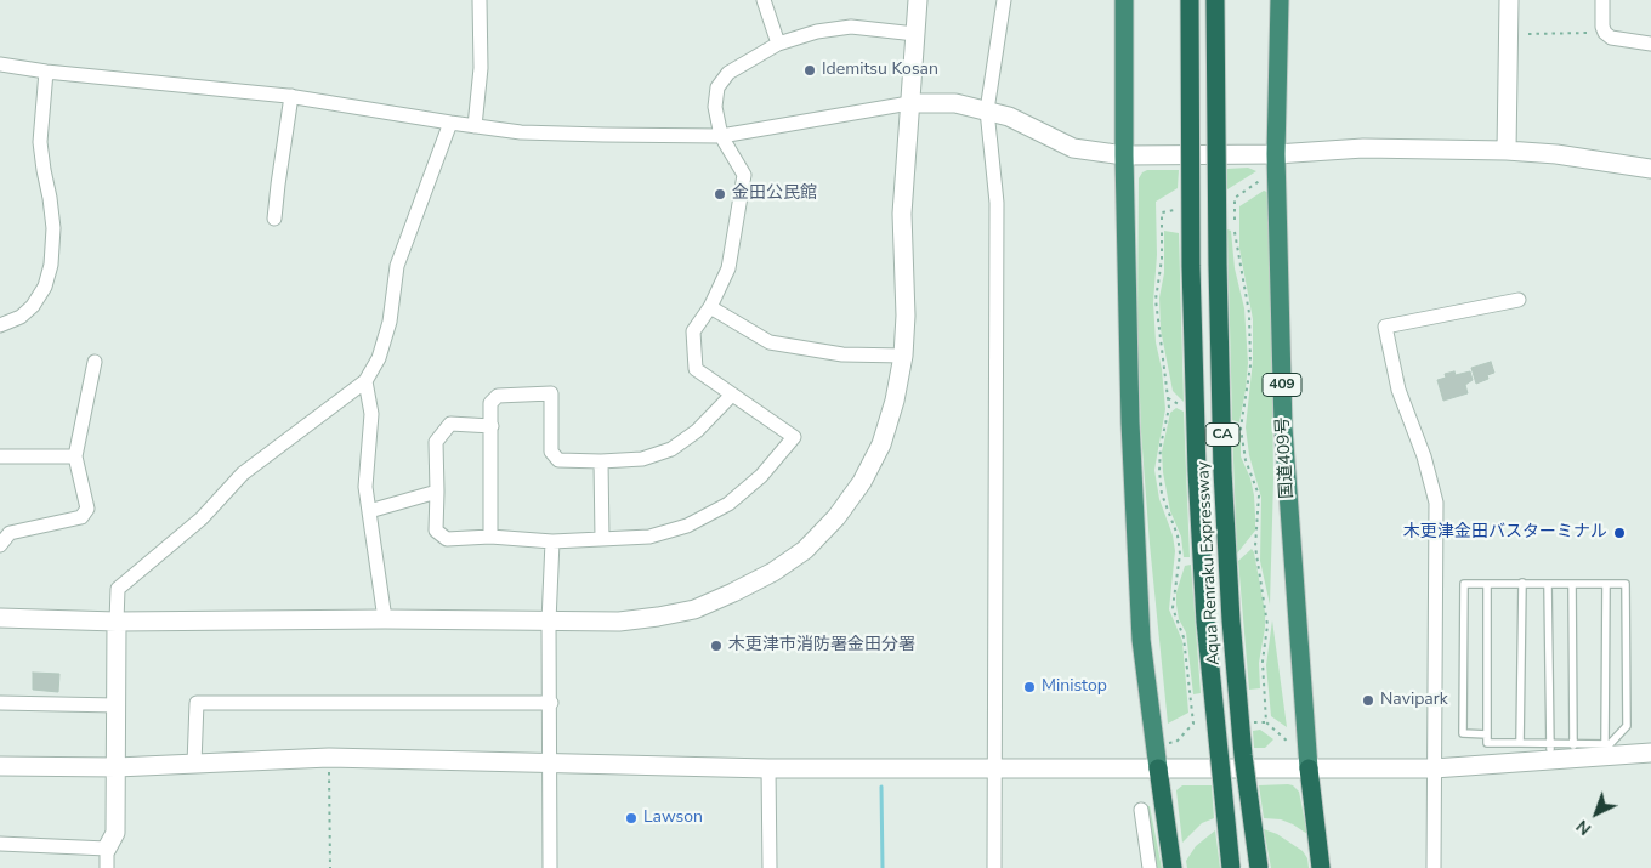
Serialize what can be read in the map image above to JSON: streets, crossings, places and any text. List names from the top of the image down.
{
  "streets": {
    "highway": [
      "409",
      "CA",
      "国道409号",
      "Aqua Renraku Expressway"
    ]
  },
  "places": [
    "Idemitsu Kosan",
    "金田公民館",
    "木更津金田バスターミナル",
    "木更津市消防署金田分署",
    "Ministop",
    "Navipark",
    "Lawson"
  ],
  "north": "bottom left"
}
